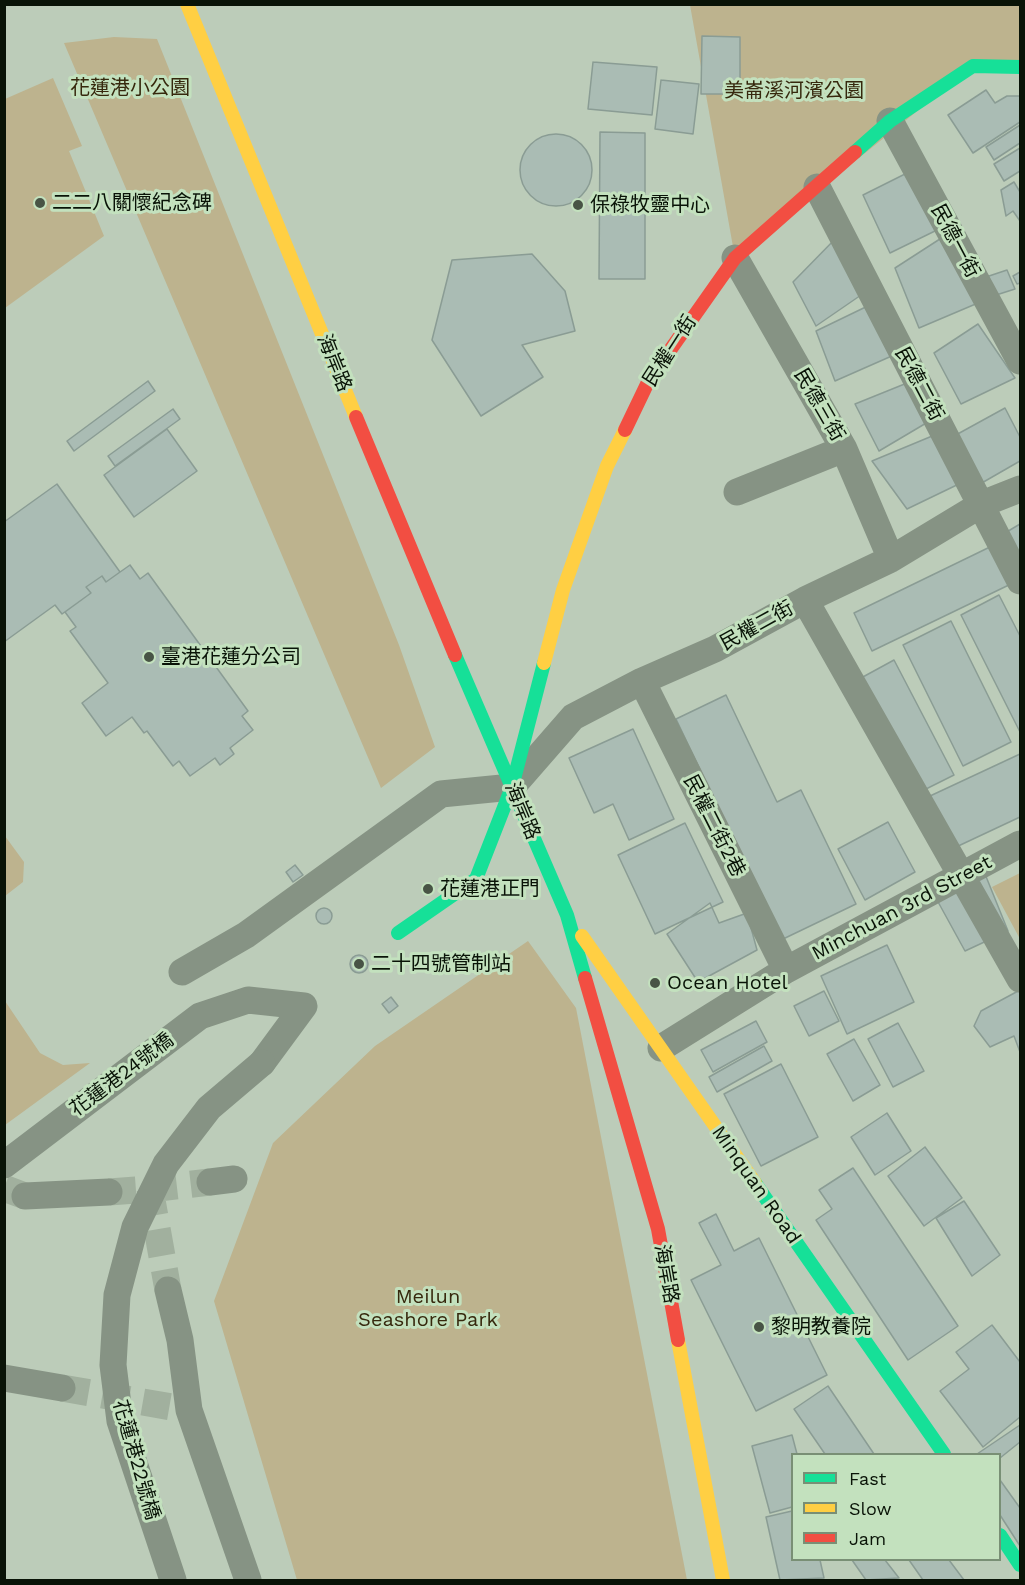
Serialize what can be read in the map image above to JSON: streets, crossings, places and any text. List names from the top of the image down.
{
  "streets": {
    "street": [
      "民德一街",
      "民權一街",
      "海岸路",
      "民德二街",
      "民德三街",
      "民權二街",
      "民權二街2巷",
      "Minchuan 3rd Street",
      "花蓮港24號橋",
      "Minquan Road",
      "花蓮港22號橋"
    ]
  },
  "crossings": [
    ["民德一街", "民權一街"],
    ["民權一街", "海岸路"],
    ["民權一街", "民德二街"],
    ["民權一街", "民德三街"],
    ["民權一街", "民權二街"],
    ["海岸路", "民權二街"],
    ["海岸路", "Minquan Road"],
    ["民德二街", "民權二街"],
    ["民德三街", "民權二街"],
    ["民權二街", "民權二街2巷"],
    ["民權二街2巷", "Minchuan 3rd Street"],
    ["Minchuan 3rd Street", "Minquan Road"],
    ["花蓮港24號橋", "花蓮港22號橋"]
  ],
  "parks": ["花蓮港小公園", "美崙溪河濱公園", "Meilun Seashore Park"],
  "places": [
    "二二八關懷紀念碑",
    "保祿牧靈中心",
    "臺港花蓮分公司",
    "花蓮港正門",
    "二十四號管制站",
    "Ocean Hotel",
    "黎明教養院"
  ],
  "legend": ["Fast", "Slow", "Jam"]
}
